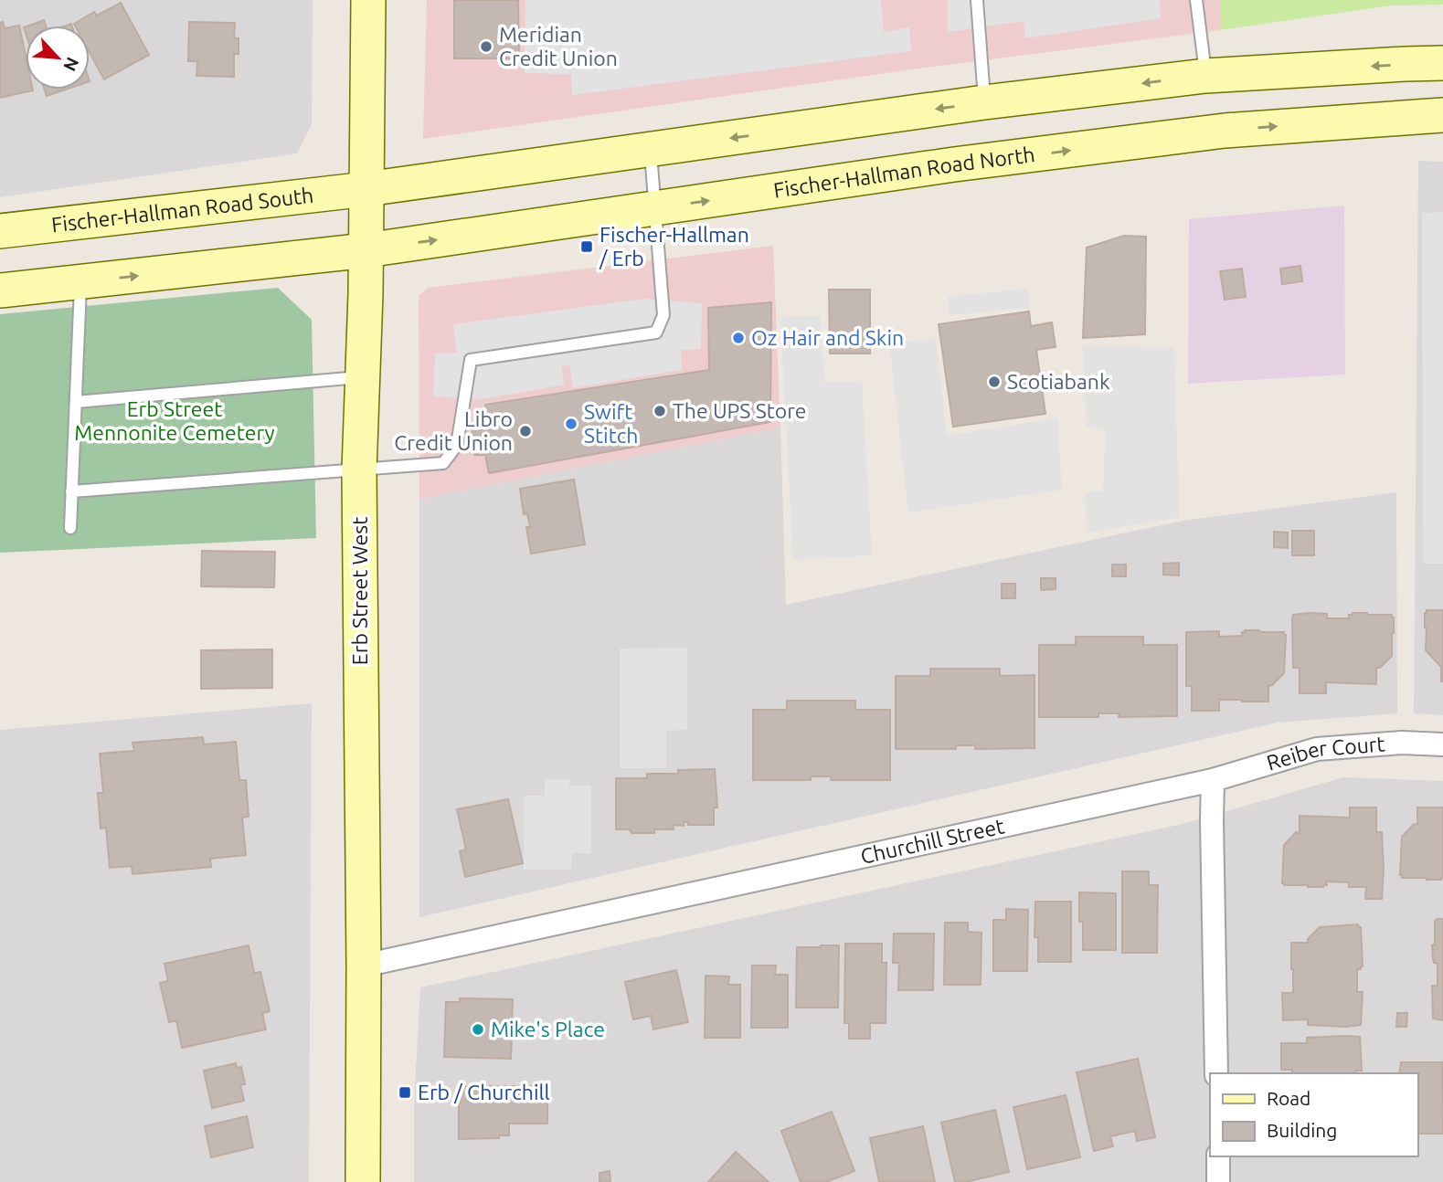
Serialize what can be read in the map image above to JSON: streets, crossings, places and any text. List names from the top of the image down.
{
  "streets": {
    "main road": ["Fischer-Hallman Road North", "Fischer-Hallman Road South", "Erb Street West"],
    "street": ["Reiber Court", "Churchill Street"]
  },
  "crossings": [
    ["Fischer-Hallman Road North", "Erb Street West"],
    ["Fischer-Hallman Road South", "Erb Street West"],
    ["Erb Street West", "Churchill Street"],
    ["Reiber Court", "Churchill Street"]
  ],
  "parks": ["Erb Street Mennonite Cemetery"],
  "places": {
    "other": [
      "Meridian Credit Union",
      "Oz Hair and Skin",
      "Scotiabank",
      "The UPS Store",
      "Swift Stitch",
      "Libro Credit Union",
      "Mike's Place"
    ],
    "transit": ["Fischer-Hallman / Erb", "Erb / Churchill"]
  },
  "legend": ["Road", "Building"],
  "north": "bottom right"
}
